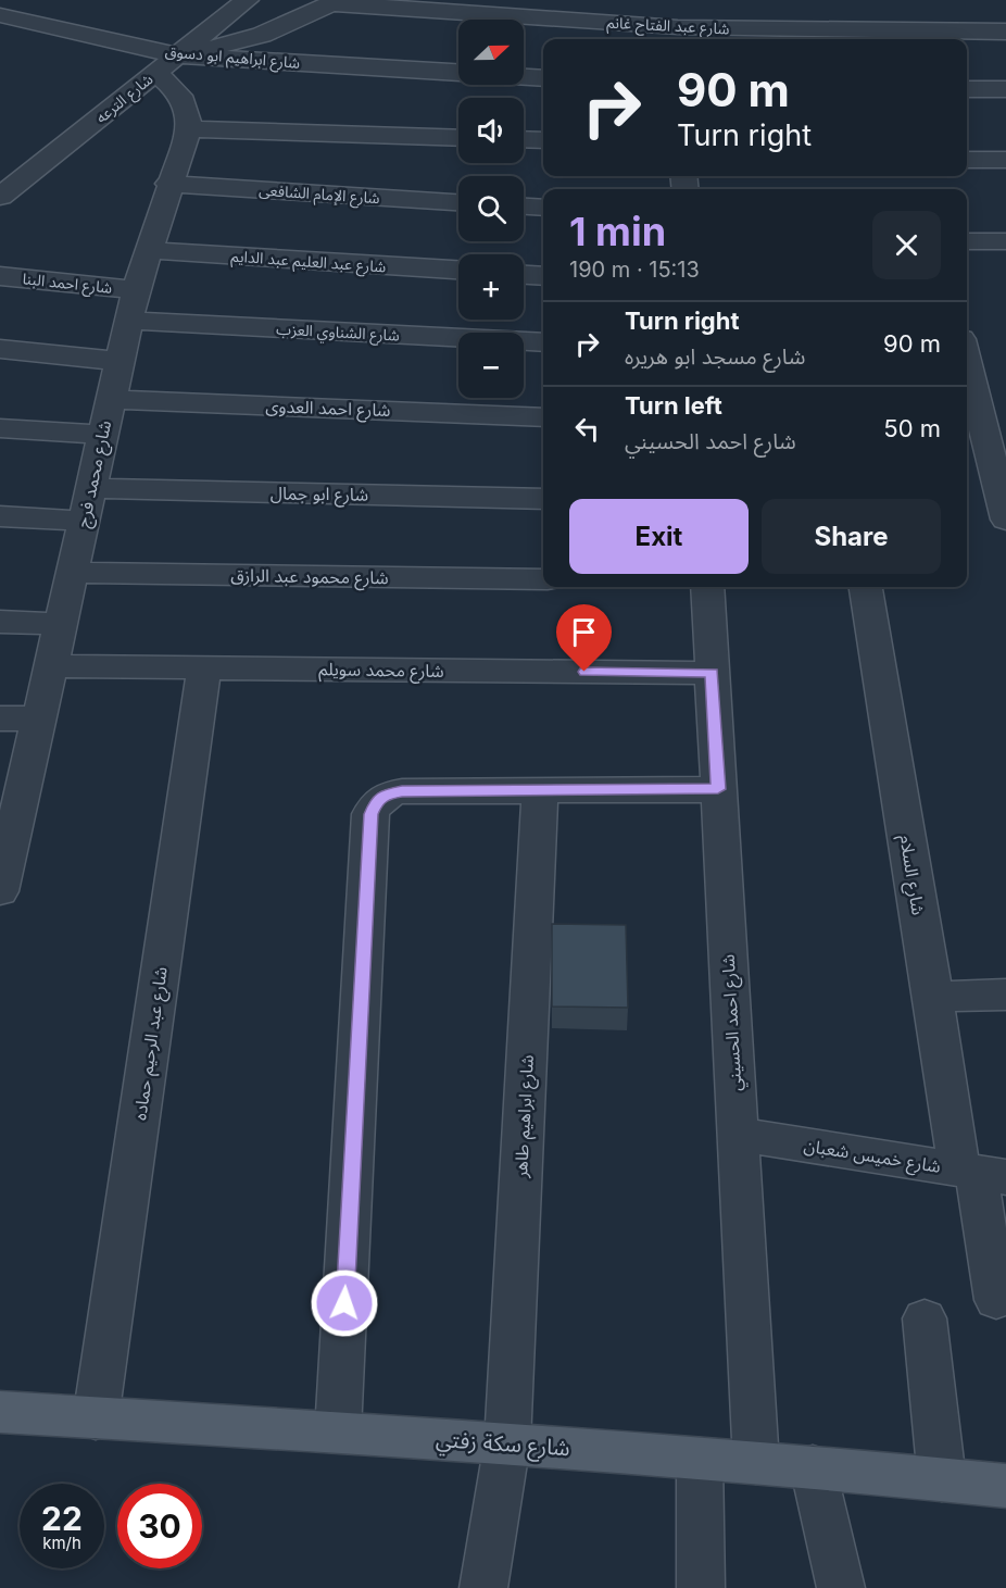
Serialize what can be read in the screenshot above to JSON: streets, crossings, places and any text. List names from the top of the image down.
{
  "streets": {
    "main road": ["شارع سكة زفتي"],
    "street": [
      "شارع عبد الفتاح غانم",
      "شارع ابراهيم ابو دسوق",
      "شارع الترعه",
      "شارع الإمام الشافعى",
      "شارع عبد العليم عبد الدايم",
      "شارع احمد البنا",
      "شارع الشناوي العزب",
      "شارع احمد العدوى",
      "شارع محمد فرج",
      "شارع ابو جمال",
      "شارع محمود عبد الرازق",
      "شارع محمد سويلم",
      "شارع السلام",
      "شارع احمد الحسيني",
      "شارع عبد الرحيم حماده",
      "شارع ابراهيم طاهر",
      "شارع خميس شعبان"
    ]
  },
  "crossings": [
    ["شارع ابراهيم ابو دسوق", "شارع الترعه"],
    ["شارع الإمام الشافعى", "شارع محمد فرج"],
    ["شارع عبد العليم عبد الدايم", "شارع محمد فرج"],
    ["شارع احمد البنا", "شارع محمد فرج"],
    ["شارع الشناوي العزب", "شارع محمد فرج"],
    ["شارع احمد العدوى", "شارع محمد فرج"],
    ["شارع محمد فرج", "شارع ابو جمال"],
    ["شارع محمد فرج", "شارع محمود عبد الرازق"],
    ["شارع محمد فرج", "شارع محمد سويلم"],
    ["شارع محمد سويلم", "شارع احمد الحسيني"],
    ["شارع محمد سويلم", "شارع عبد الرحيم حماده"],
    ["شارع السلام", "شارع خميس شعبان"],
    ["شارع احمد الحسيني", "شارع خميس شعبان"],
    ["شارع احمد الحسيني", "شارع سكة زفتي"],
    ["شارع عبد الرحيم حماده", "شارع سكة زفتي"],
    ["شارع ابراهيم طاهر", "شارع سكة زفتي"]
  ],
  "north": "right",
  "page": {
    "map_buttons": ["+", "−"],
    "turn": ["90 m", "Turn right"],
    "heading": ["1 min", "190 m · 15:13"],
    "list": [
      {
        "name": "Turn right",
        "note": "شارع مسجد ابو هريره",
        "value": "90 m"
      },
      {
        "name": "Turn left",
        "note": "شارع احمد الحسيني",
        "value": "50 m"
      }
    ],
    "buttons": ["Exit", "Share"],
    "speed": "22 km/h",
    "limit": "30"
  }
}
